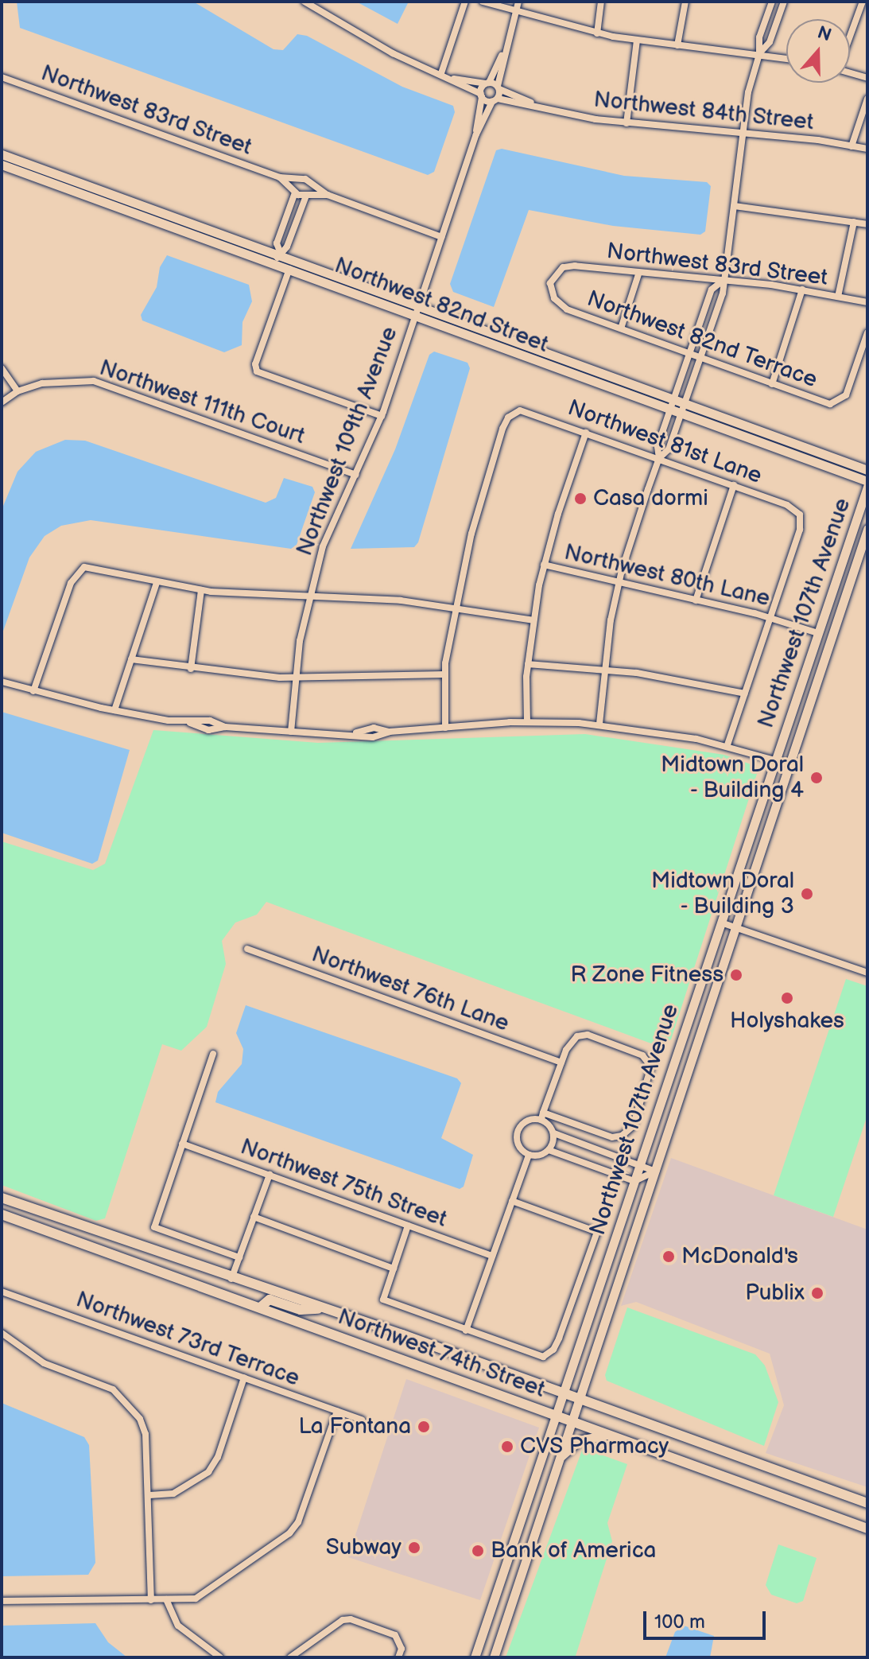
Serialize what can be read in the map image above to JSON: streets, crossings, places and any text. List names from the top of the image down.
{
  "streets": {
    "main road": ["Northwest 82nd Street", "Northwest 107th Avenue", "Northwest 74th Street"],
    "street": [
      "Northwest 83rd Street",
      "Northwest 84th Street",
      "Northwest 82nd Terrace",
      "Northwest 111th Court",
      "Northwest 109th Avenue",
      "Northwest 81st Lane",
      "Northwest 80th Lane",
      "Northwest 76th Lane",
      "Northwest 75th Street",
      "Northwest 73rd Terrace"
    ]
  },
  "crossings": [
    ["Northwest 83rd Street", "Northwest 82nd Terrace"],
    ["Northwest 83rd Street", "Northwest 109th Avenue"],
    ["Northwest 84th Street", "Northwest 109th Avenue"],
    ["Northwest 82nd Street", "Northwest 109th Avenue"],
    ["Northwest 111th Court", "Northwest 109th Avenue"],
    ["Northwest 81st Lane", "Northwest 80th Lane"],
    ["Northwest 80th Lane", "Northwest 107th Avenue"],
    ["Northwest 107th Avenue", "Northwest 74th Street"]
  ],
  "places": [
    "Casa dormi",
    "Midtown Doral - Building 4",
    "Midtown Doral - Building 3",
    "R Zone Fitness",
    "Holyshakes",
    "McDonald's",
    "Publix",
    "La Fontana",
    "CVS Pharmacy",
    "Subway",
    "Bank of America"
  ],
  "scale_bar": "100 m",
  "north": "top"
}
